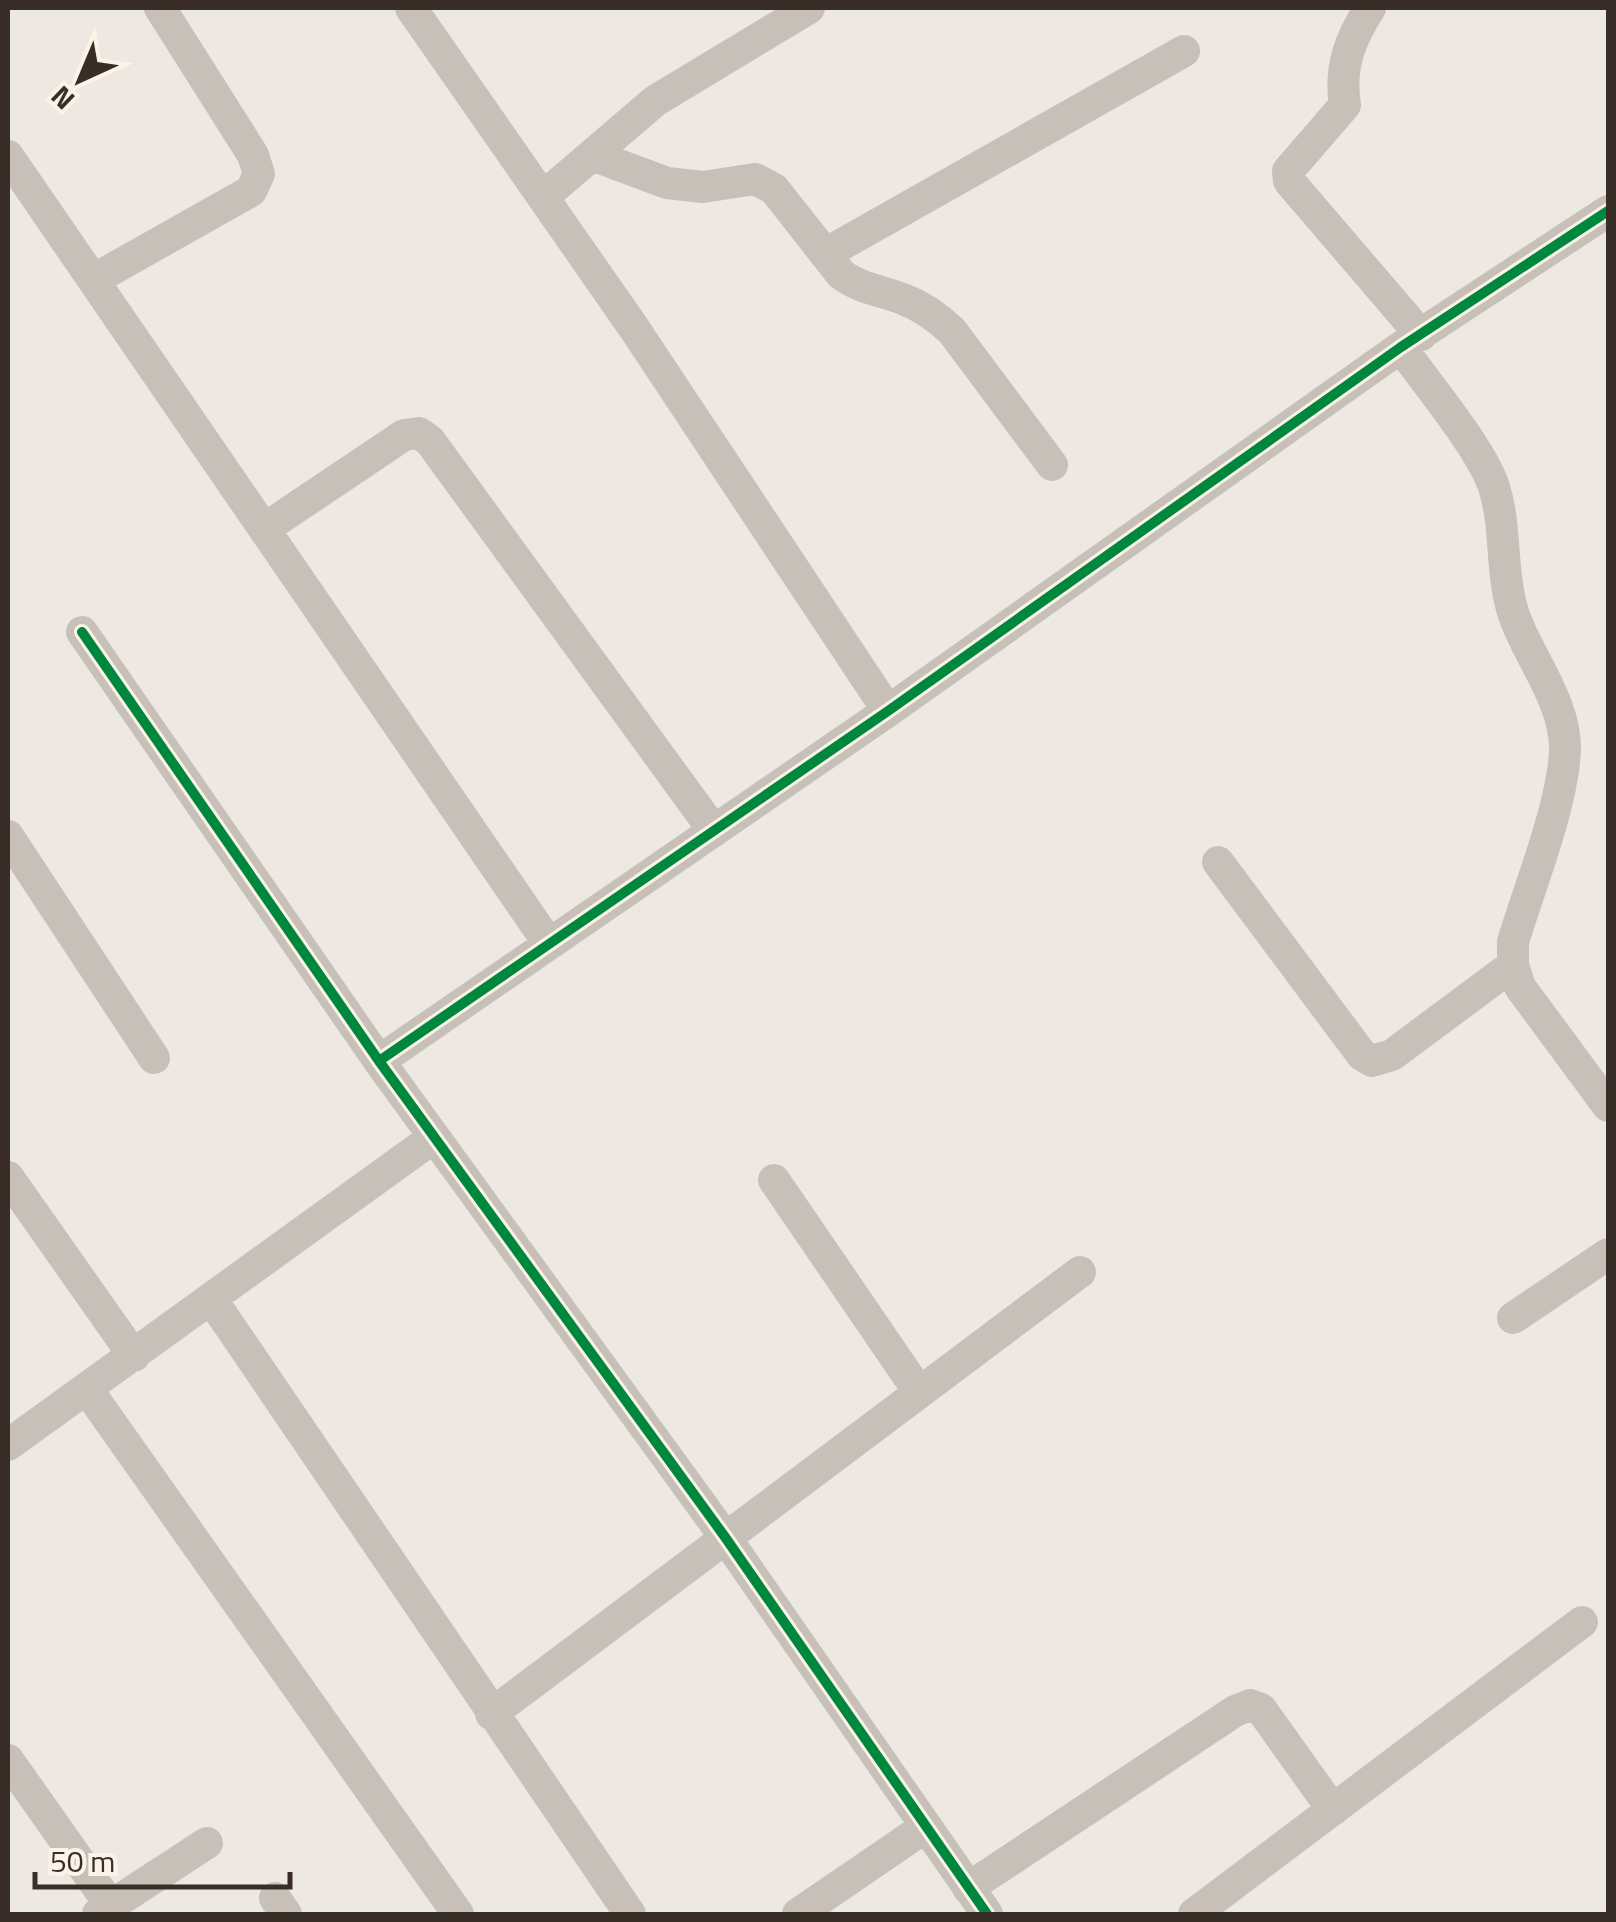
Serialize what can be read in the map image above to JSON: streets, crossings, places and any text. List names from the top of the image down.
{
  "scale_bar": "50 m",
  "north": "bottom left"
}
